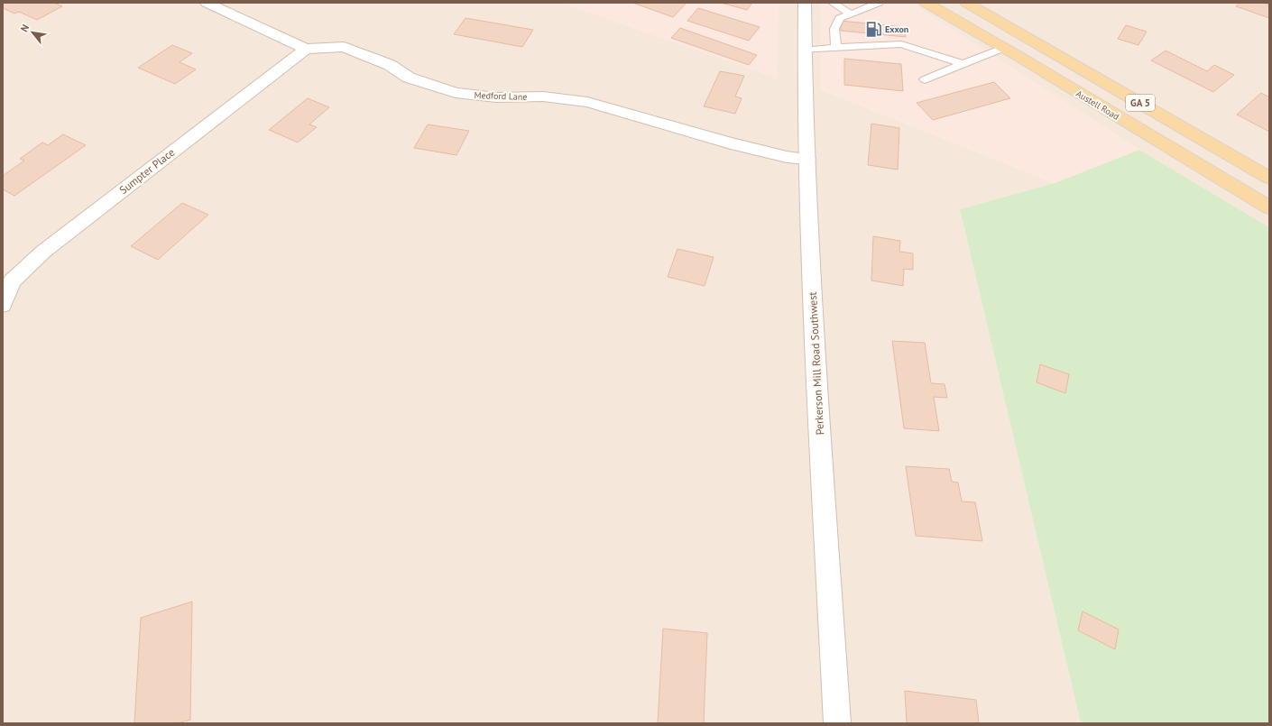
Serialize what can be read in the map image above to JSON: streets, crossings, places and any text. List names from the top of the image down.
{
  "streets": {
    "main road": ["GA 5", "Austell Road"],
    "street": ["Medford Lane", "Sumpter Place", "Perkerson Mill Road Southwest"]
  },
  "crossings": [
    ["Medford Lane", "Sumpter Place"],
    ["Medford Lane", "Perkerson Mill Road Southwest"]
  ],
  "places": {
    "fuel station": ["Exxon"]
  },
  "north": "top left"
}
